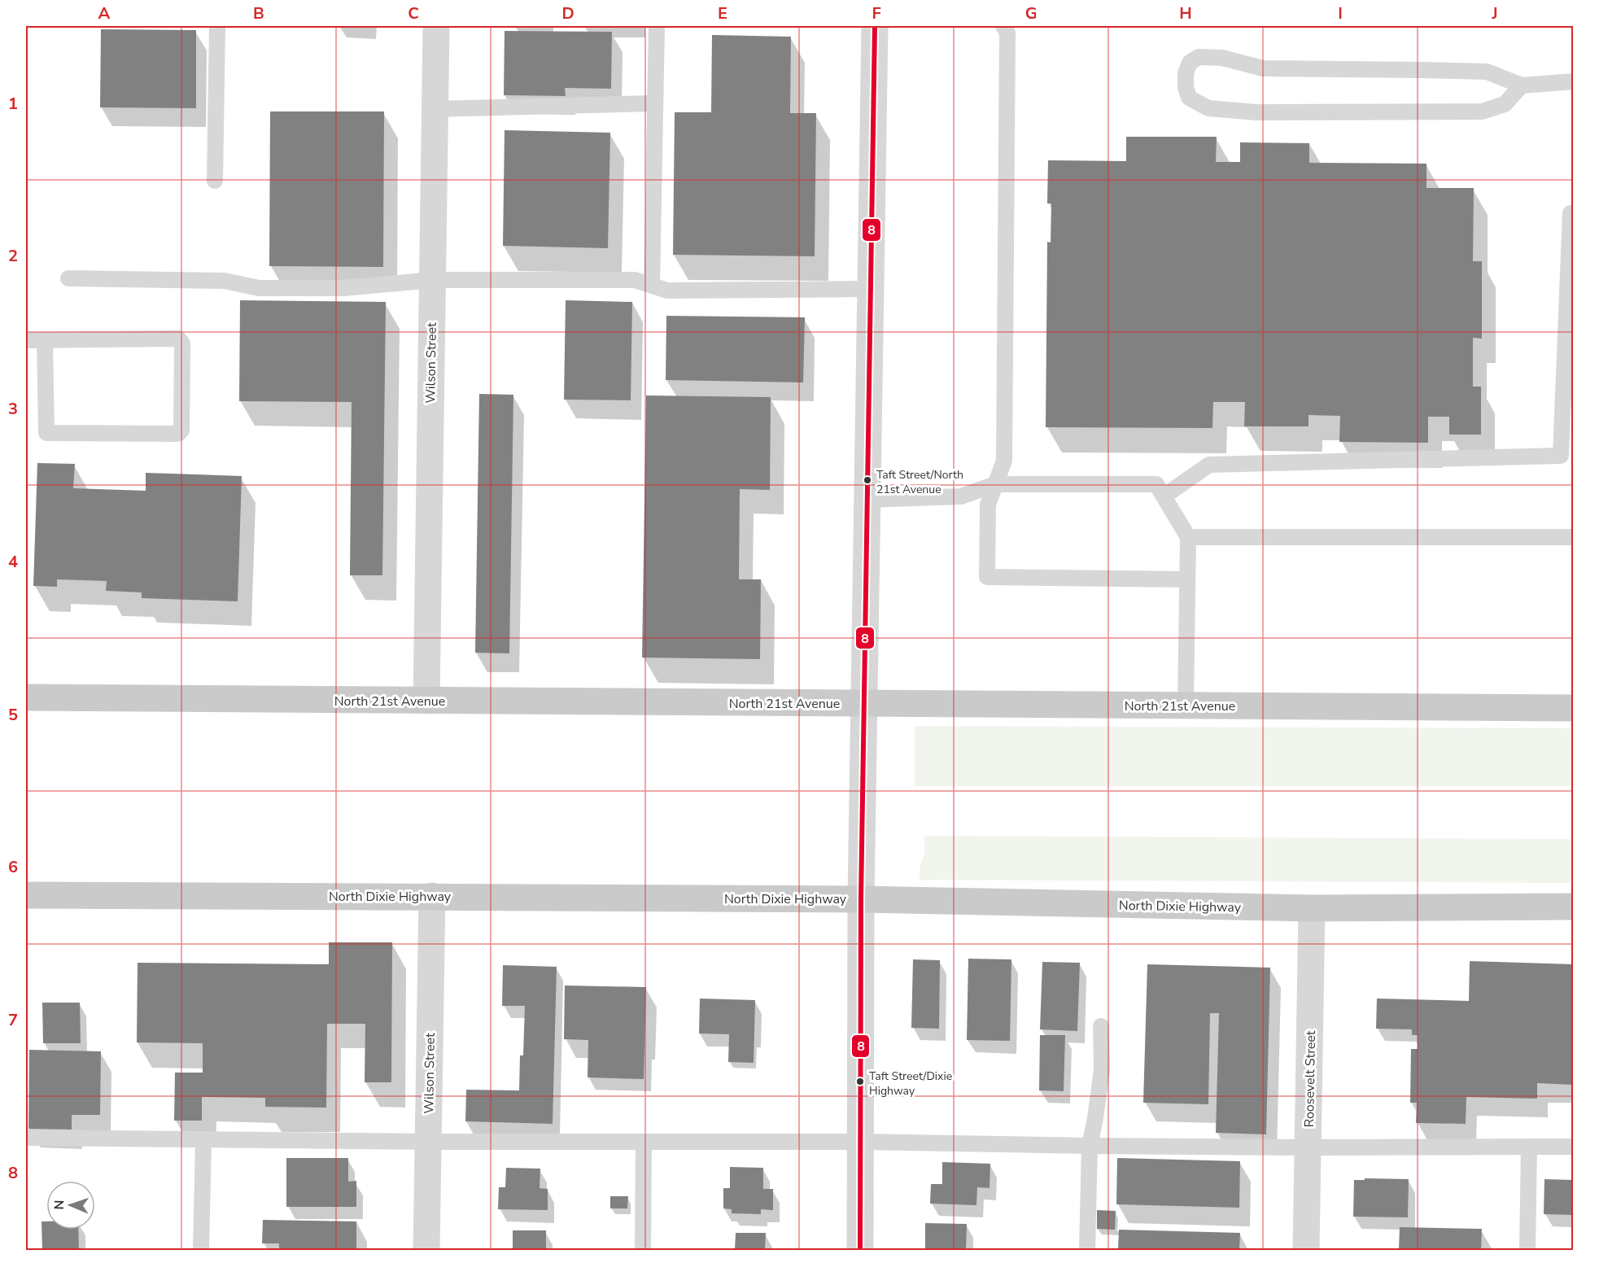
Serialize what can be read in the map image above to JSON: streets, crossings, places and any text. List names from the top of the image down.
{
  "streets": {
    "main road": ["North 21st Avenue", "North Dixie Highway"],
    "street": ["Wilson Street", "Roosevelt Street"]
  },
  "crossings": [
    ["Wilson Street", "North 21st Avenue"],
    ["Wilson Street", "North Dixie Highway"],
    ["North Dixie Highway", "Roosevelt Street"]
  ],
  "places": ["Taft Street/North 21st Avenue", "Taft Street/Dixie Highway"],
  "lines": ["transit line 8"],
  "north": "left",
  "grid": {
    "columns": [
      "A",
      "B",
      "C",
      "D",
      "E",
      "F",
      "G",
      "H",
      "I",
      "J"
    ],
    "rows": [
      "1",
      "2",
      "3",
      "4",
      "5",
      "6",
      "7",
      "8"
    ]
  }
}
